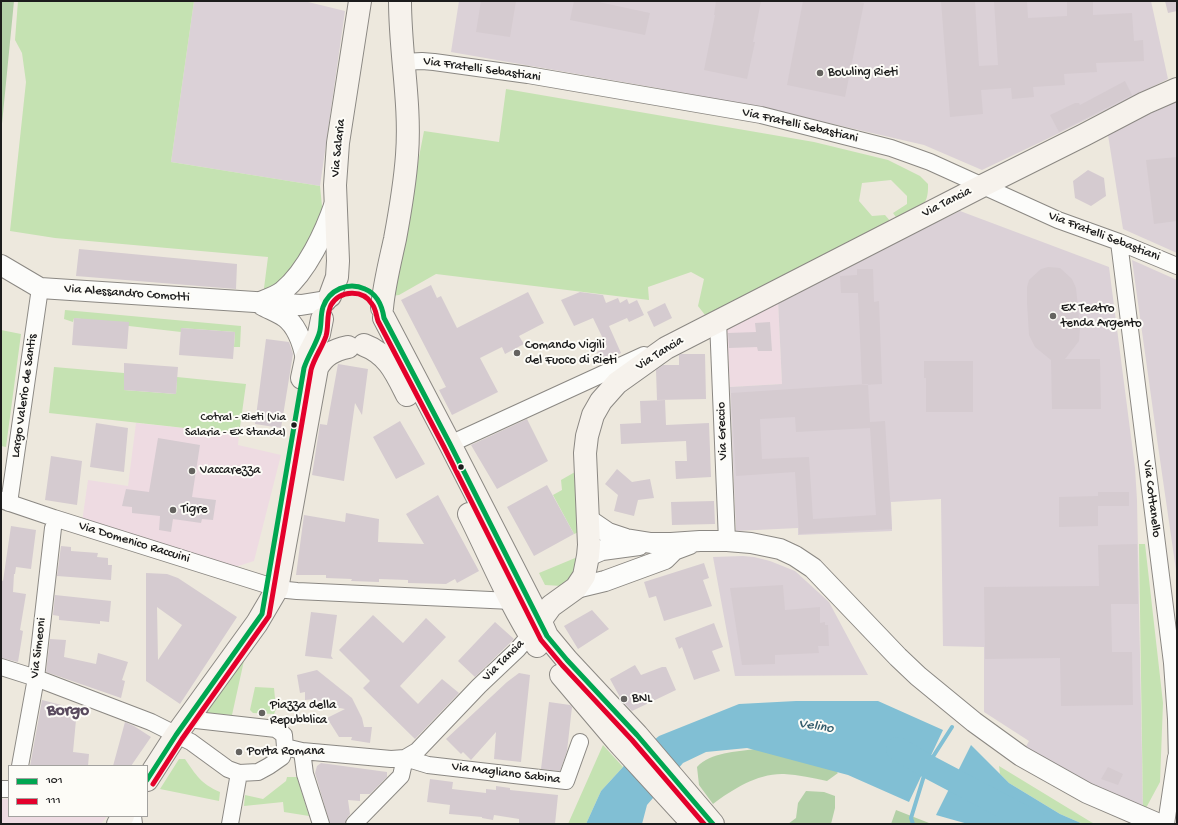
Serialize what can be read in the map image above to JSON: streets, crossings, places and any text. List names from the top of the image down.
{
  "streets": {
    "main road": ["Via Salaria", "Via Tancia"],
    "street": [
      "Via Fratelli Sebastiani",
      "Via Alessandro Comotti",
      "Largo Valerio de Santis",
      "Via Greccio",
      "Via Cottanello",
      "Via Domenico Raccuini",
      "Via Simeoni",
      "Via Magliano Sabina"
    ]
  },
  "crossings": [
    ["Via Fratelli Sebastiani", "Via Tancia"],
    ["Via Fratelli Sebastiani", "Via Cottanello"],
    ["Via Salaria", "Via Alessandro Comotti"],
    ["Via Salaria", "Via Domenico Raccuini"],
    ["Via Tancia", "Via Greccio"],
    ["Via Tancia", "Via Magliano Sabina"],
    ["Via Alessandro Comotti", "Largo Valerio de Santis"],
    ["Largo Valerio de Santis", "Via Domenico Raccuini"]
  ],
  "districts": ["Borgo"],
  "water": ["Velino"],
  "places": [
    "Bowling Rieti",
    "Ex Teatro tenda Argento",
    "Comando Vigili del Fuoco di Rieti",
    "Cotral - Rieti (Via Salaria - Ex Standa)",
    "Vaccarezza",
    "Tigre",
    "BNL",
    "Piazza della Repubblica",
    "Porta Romana"
  ],
  "lines": ["transit line 101", "transit line 111"],
  "legend": ["101", "111"]
}
